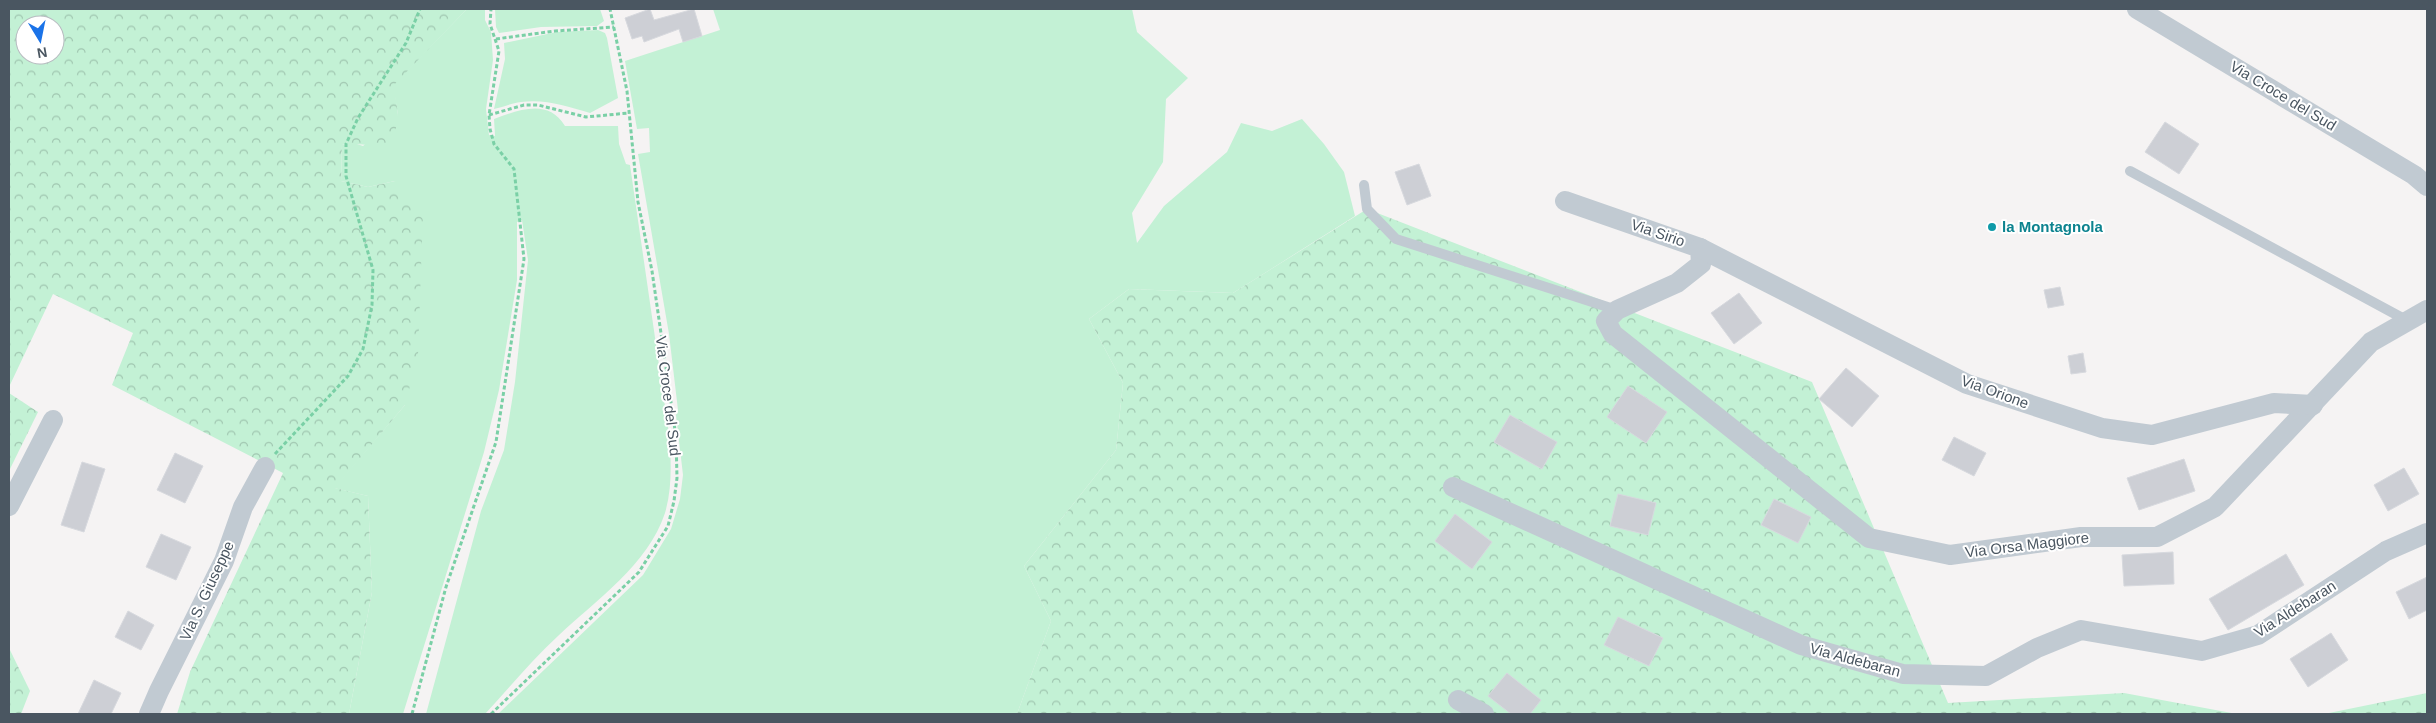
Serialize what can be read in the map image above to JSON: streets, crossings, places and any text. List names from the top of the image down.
{
  "streets": {
    "street": [
      "Via Croce del Sud",
      "Via Sirio",
      "Via Orione",
      "Via Orsa Maggiore",
      "Via S. Giuseppe",
      "Via Aldebaran"
    ]
  },
  "crossings": [
    ["Via Sirio", "Via Orione"],
    ["Via Sirio", "Via Orsa Maggiore"],
    ["Via Orione", "Via Orsa Maggiore"]
  ],
  "places": ["la Montagnola"],
  "north": "bottom"
}
